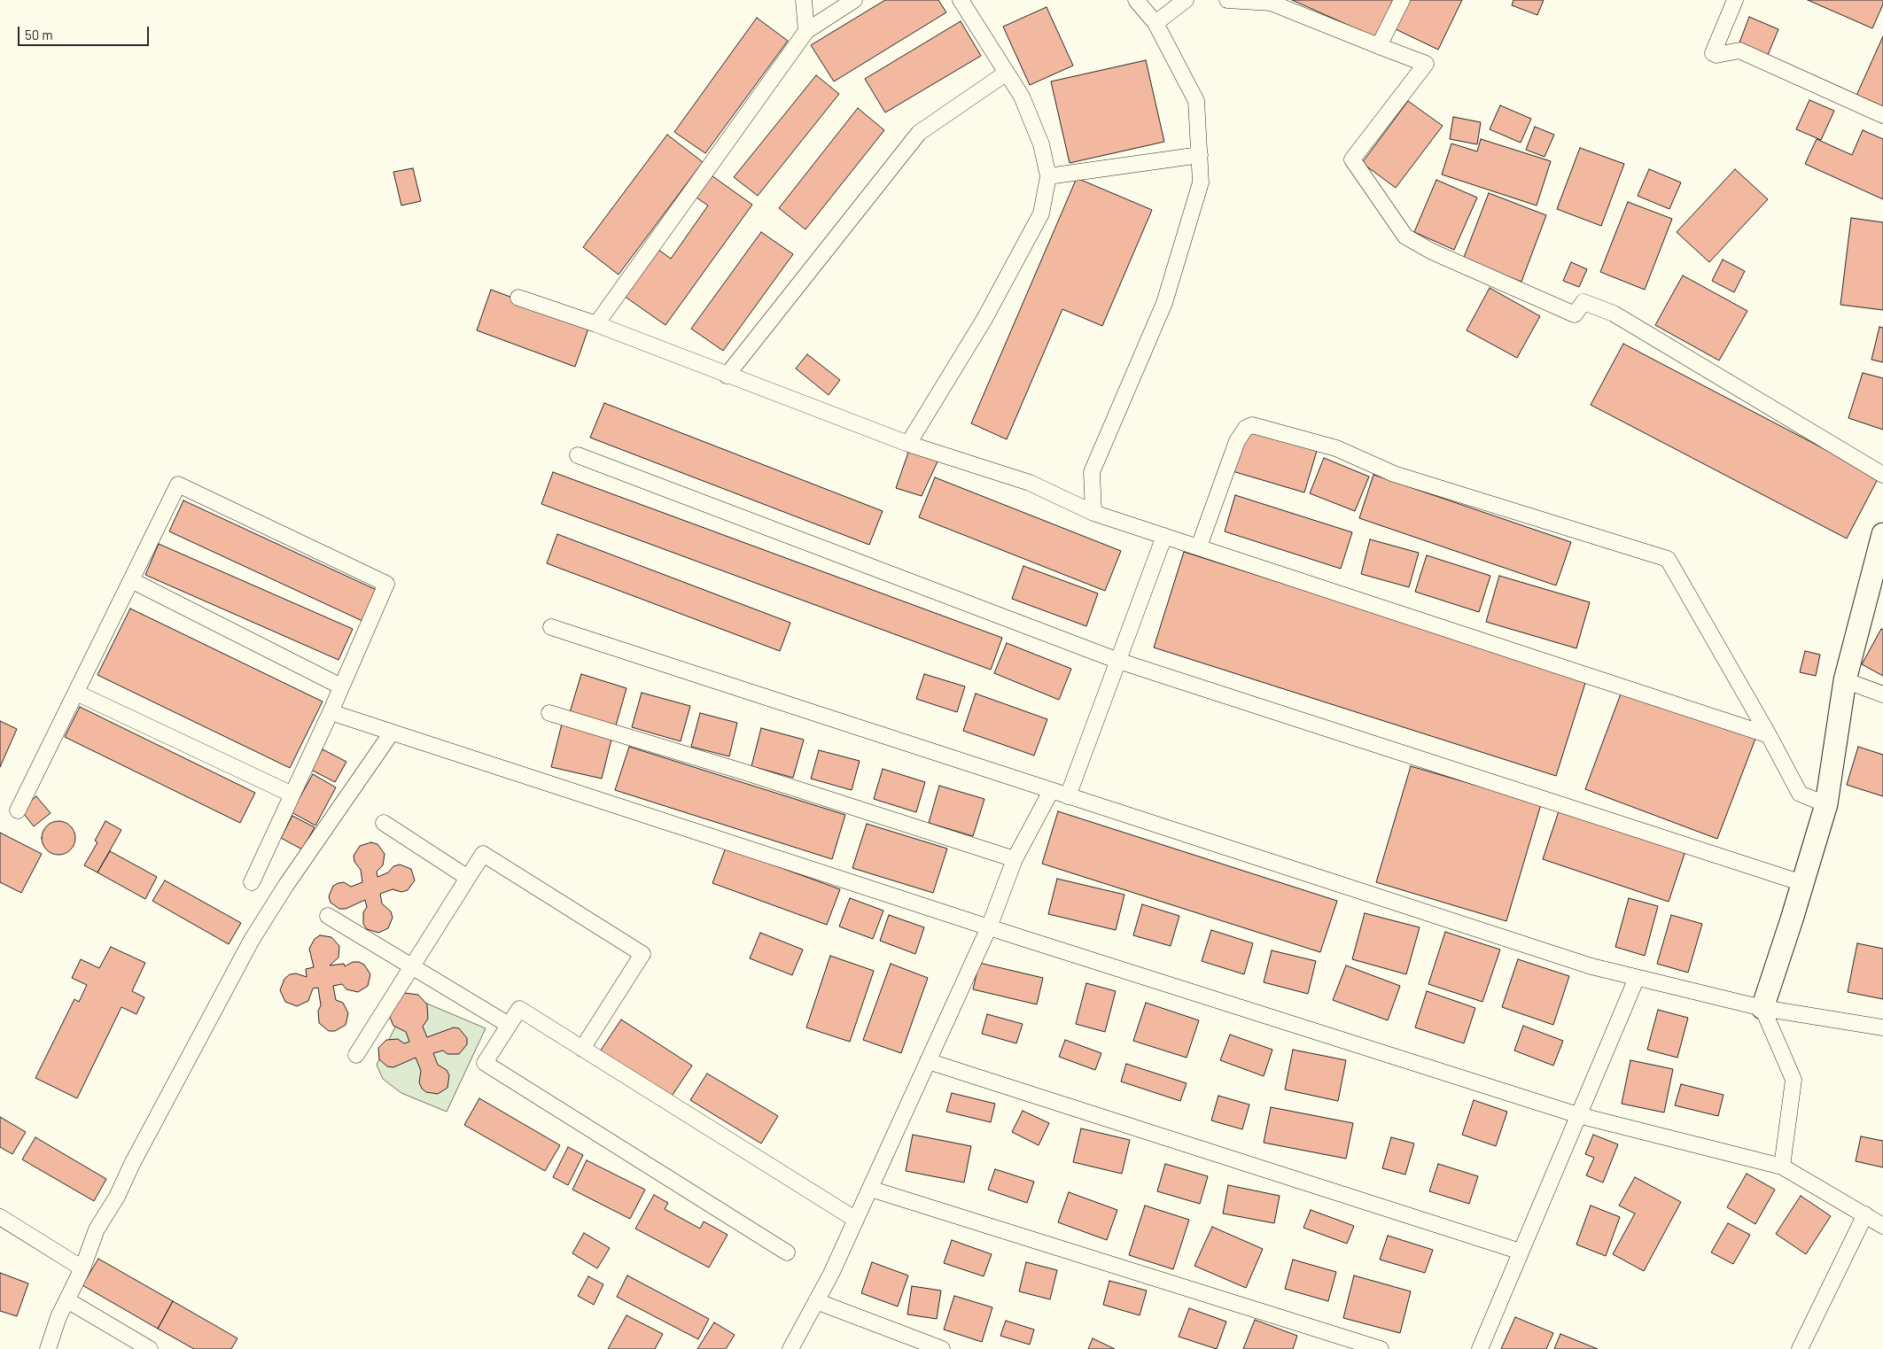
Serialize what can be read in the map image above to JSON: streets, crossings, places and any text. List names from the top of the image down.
{
  "scale_bar": "50 m"
}
